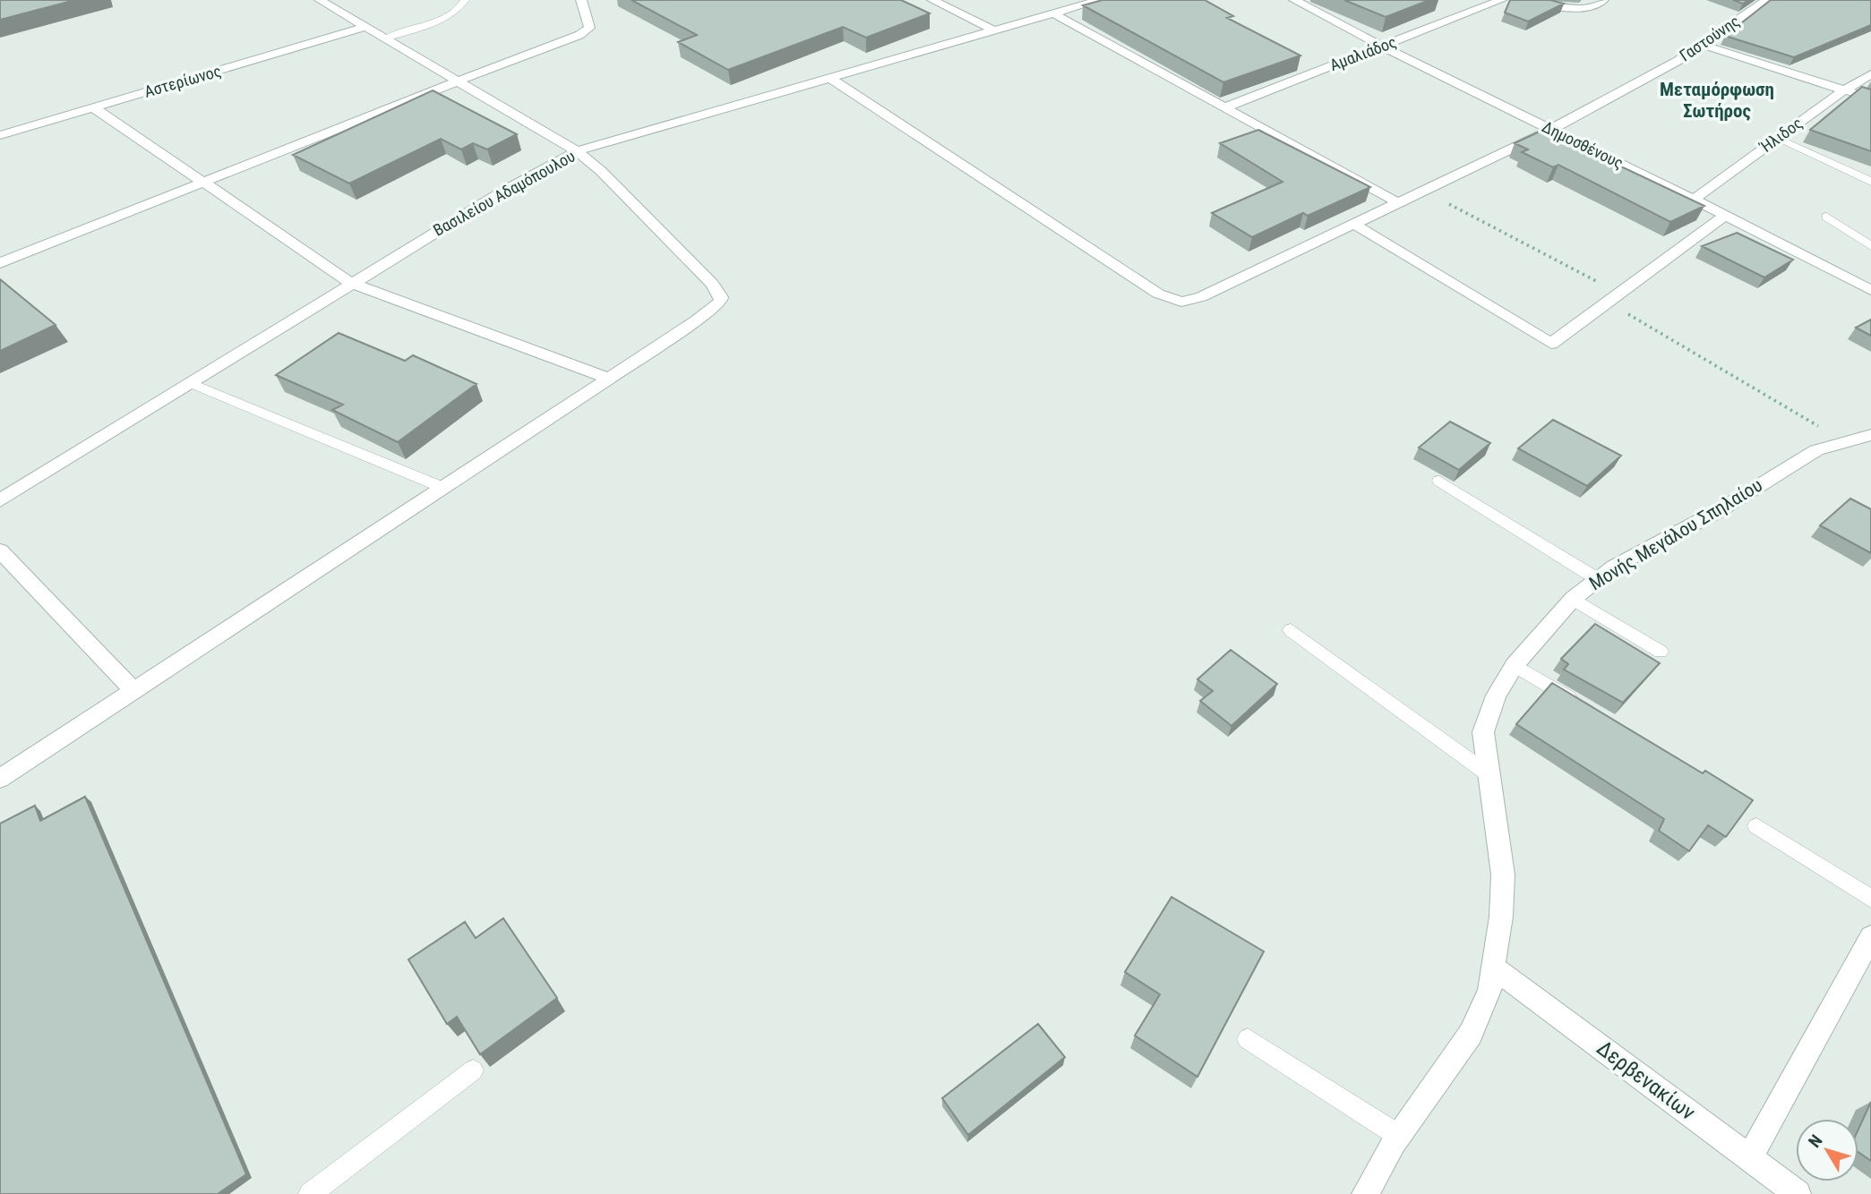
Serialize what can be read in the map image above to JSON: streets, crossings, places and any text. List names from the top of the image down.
{
  "streets": {
    "street": [
      "Γαστούνης",
      "Αμαλιάδος",
      "Αστερίωνος",
      "Ήλιδος",
      "Δημοσθένους",
      "Βασιλείου Αδαμόπουλου",
      "Μονής Μεγάλου Σπηλαίου",
      "Δερβενακίων"
    ]
  },
  "crossings": [
    ["Γαστούνης", "Δημοσθένους"],
    ["Γαστούνης", "Βασιλείου Αδαμόπουλου"],
    ["Αμαλιάδος", "Δημοσθένους"],
    ["Ήλιδος", "Δημοσθένους"],
    ["Μονής Μεγάλου Σπηλαίου", "Δερβενακίων"]
  ],
  "districts": ["Μεταμόρφωση Σωτήρος"],
  "north": "top left"
}
